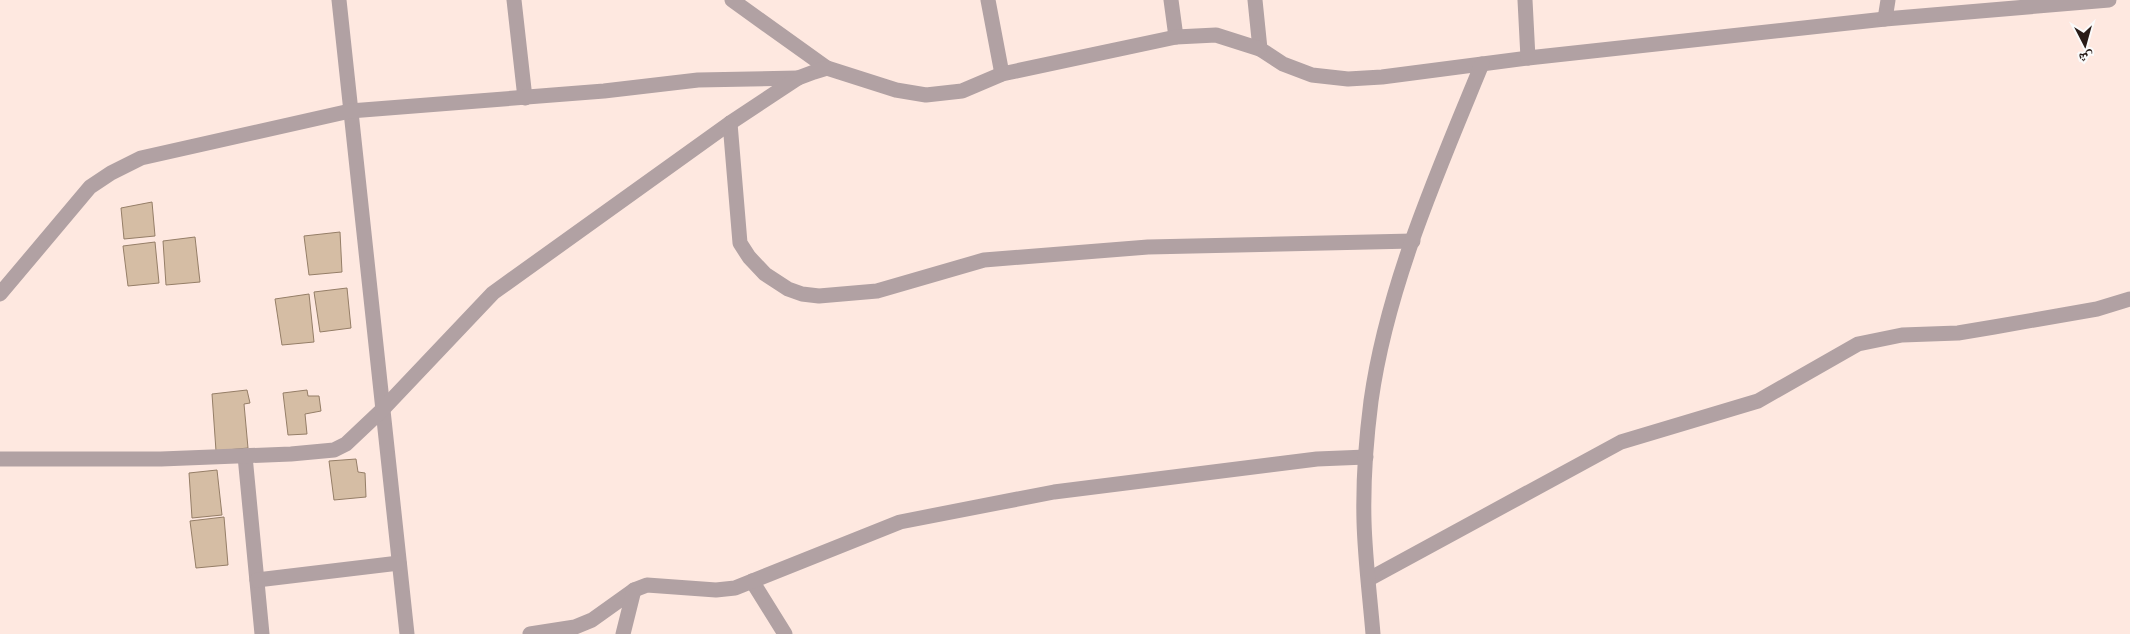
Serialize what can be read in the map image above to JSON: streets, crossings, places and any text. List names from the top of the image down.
{
  "north": "bottom"
}
